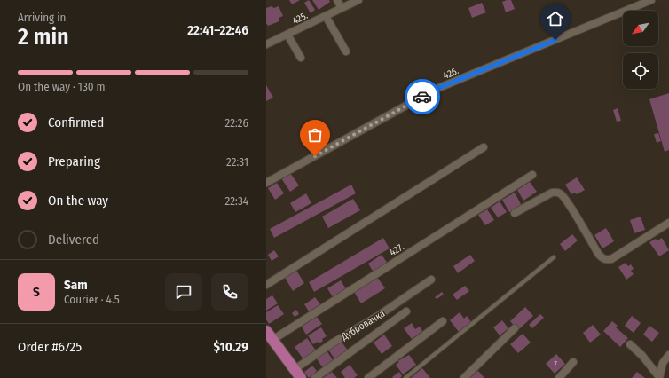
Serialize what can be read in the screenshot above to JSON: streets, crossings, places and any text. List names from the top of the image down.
{
  "streets": {
    "main road": ["Дубровачка"],
    "street": ["425.", "426.", "427."]
  },
  "crossings": [
    ["427.", "Дубровачка"]
  ],
  "house_numbers": ["7"],
  "north": "bottom left",
  "page": {
    "heading": ["2 min", "Arriving in", "22:41–22:46"],
    "panel": [
      "Sam",
      "Courier · 4.5",
      "Order #6725",
      "$10.29"
    ],
    "bar": "On the way · 130 m",
    "list": [
      ["Confirmed", "22:26"],
      ["Preparing", "22:31"],
      ["On the way", "22:34"],
      "Delivered"
    ],
    "round": "S"
  }
}
